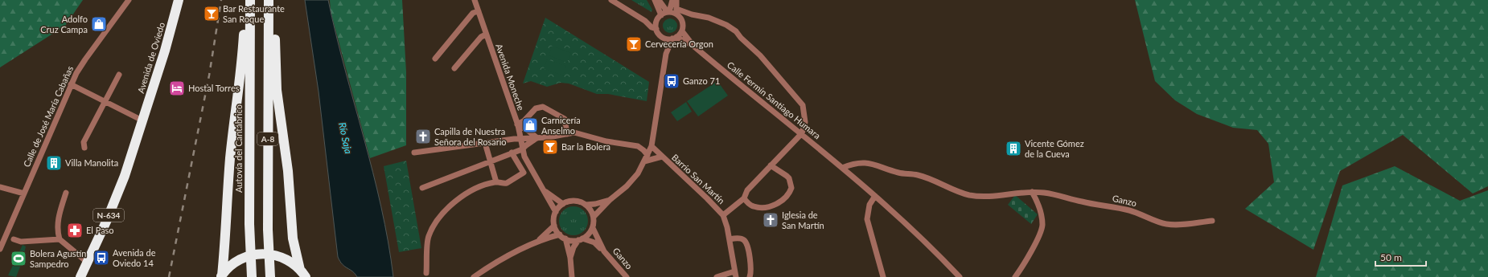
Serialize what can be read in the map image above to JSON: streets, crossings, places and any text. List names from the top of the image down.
{
  "streets": {
    "highway": [
      "Avenida de Oviedo",
      "A-8",
      "Autovía del Cantábrico",
      "N-634"
    ],
    "street": [
      "Avenida Moneche",
      "Calle Fermín Santiago Humara",
      "Calle de José María Cabañas",
      "Barrio San Martín",
      "Ganzo"
    ]
  },
  "crossings": [
    ["Avenida Moneche", "Ganzo"],
    ["Calle Fermín Santiago Humara", "Barrio San Martín"]
  ],
  "water": ["Río Saja"],
  "places": {
    "bar": ["Bar Restaurante San Roque", "Cervecería Orgon", "Bar la Bolera"],
    "shop": ["Adolfo Cruz Campa", "Carnicería Anselmo"],
    "bus stop": ["Ganzo 71", "Avenida de Oviedo 14"],
    "hotel": ["Hostal Torres"],
    "church": ["Capilla de Nuestra Señora del Rosario", "Iglesia de San Martín"],
    "building": ["Vicente Gómez de la Cueva", "Villa Manolita"],
    "pharmacy": ["El Paso"],
    "sports": ["Bolera Agustín Sampedro"]
  },
  "scale_bar": "50 m"
}
